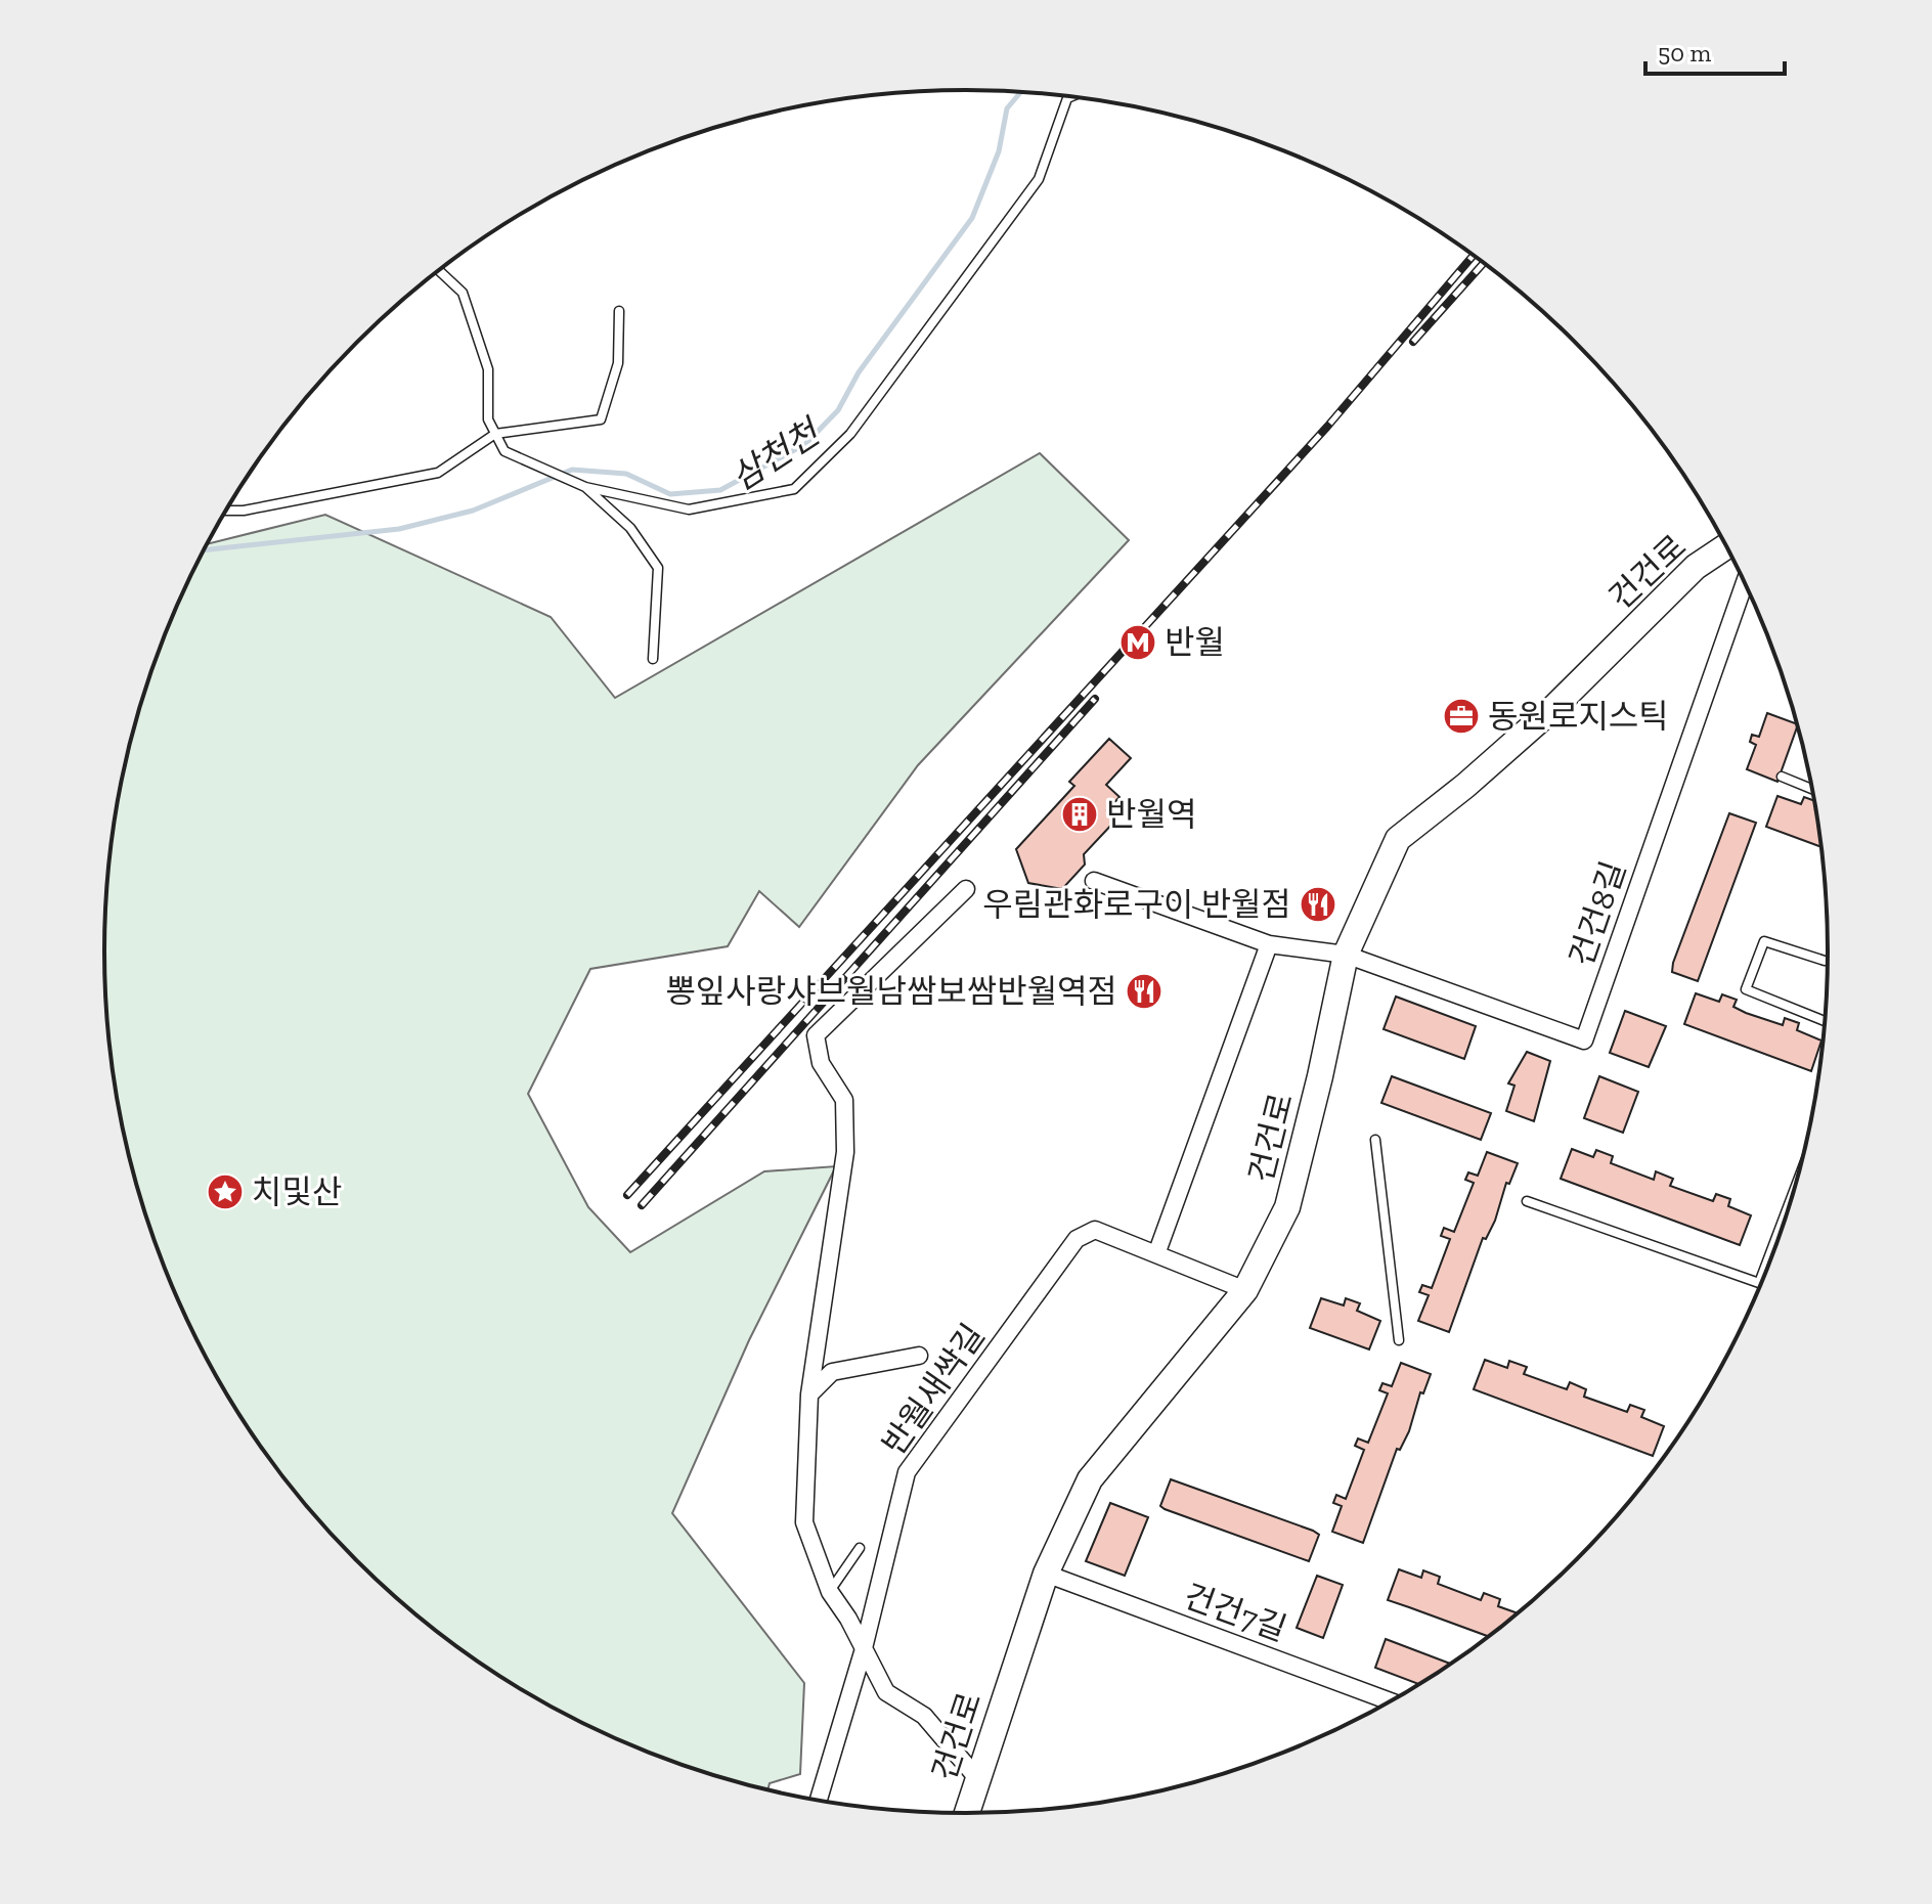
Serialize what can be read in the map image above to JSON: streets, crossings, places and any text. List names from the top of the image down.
{
  "streets": {
    "street": [
      "건건로",
      "건건8길",
      "반월새싹길",
      "건건7길"
    ]
  },
  "crossings": [
    ["건건로", "건건8길"],
    ["건건로", "반월새싹길"],
    ["건건로", "건건7길"]
  ],
  "water": ["삼천천"],
  "places": {
    "metro station": ["반월"],
    "office": ["동원로지스틱"],
    "building": ["반월역"],
    "restaurant": ["우림관화로구이 반월점", "뽕잎사랑샤브월남쌈보쌈반월역점"],
    "place": ["치및산"]
  },
  "scale_bar": "50 m"
}
